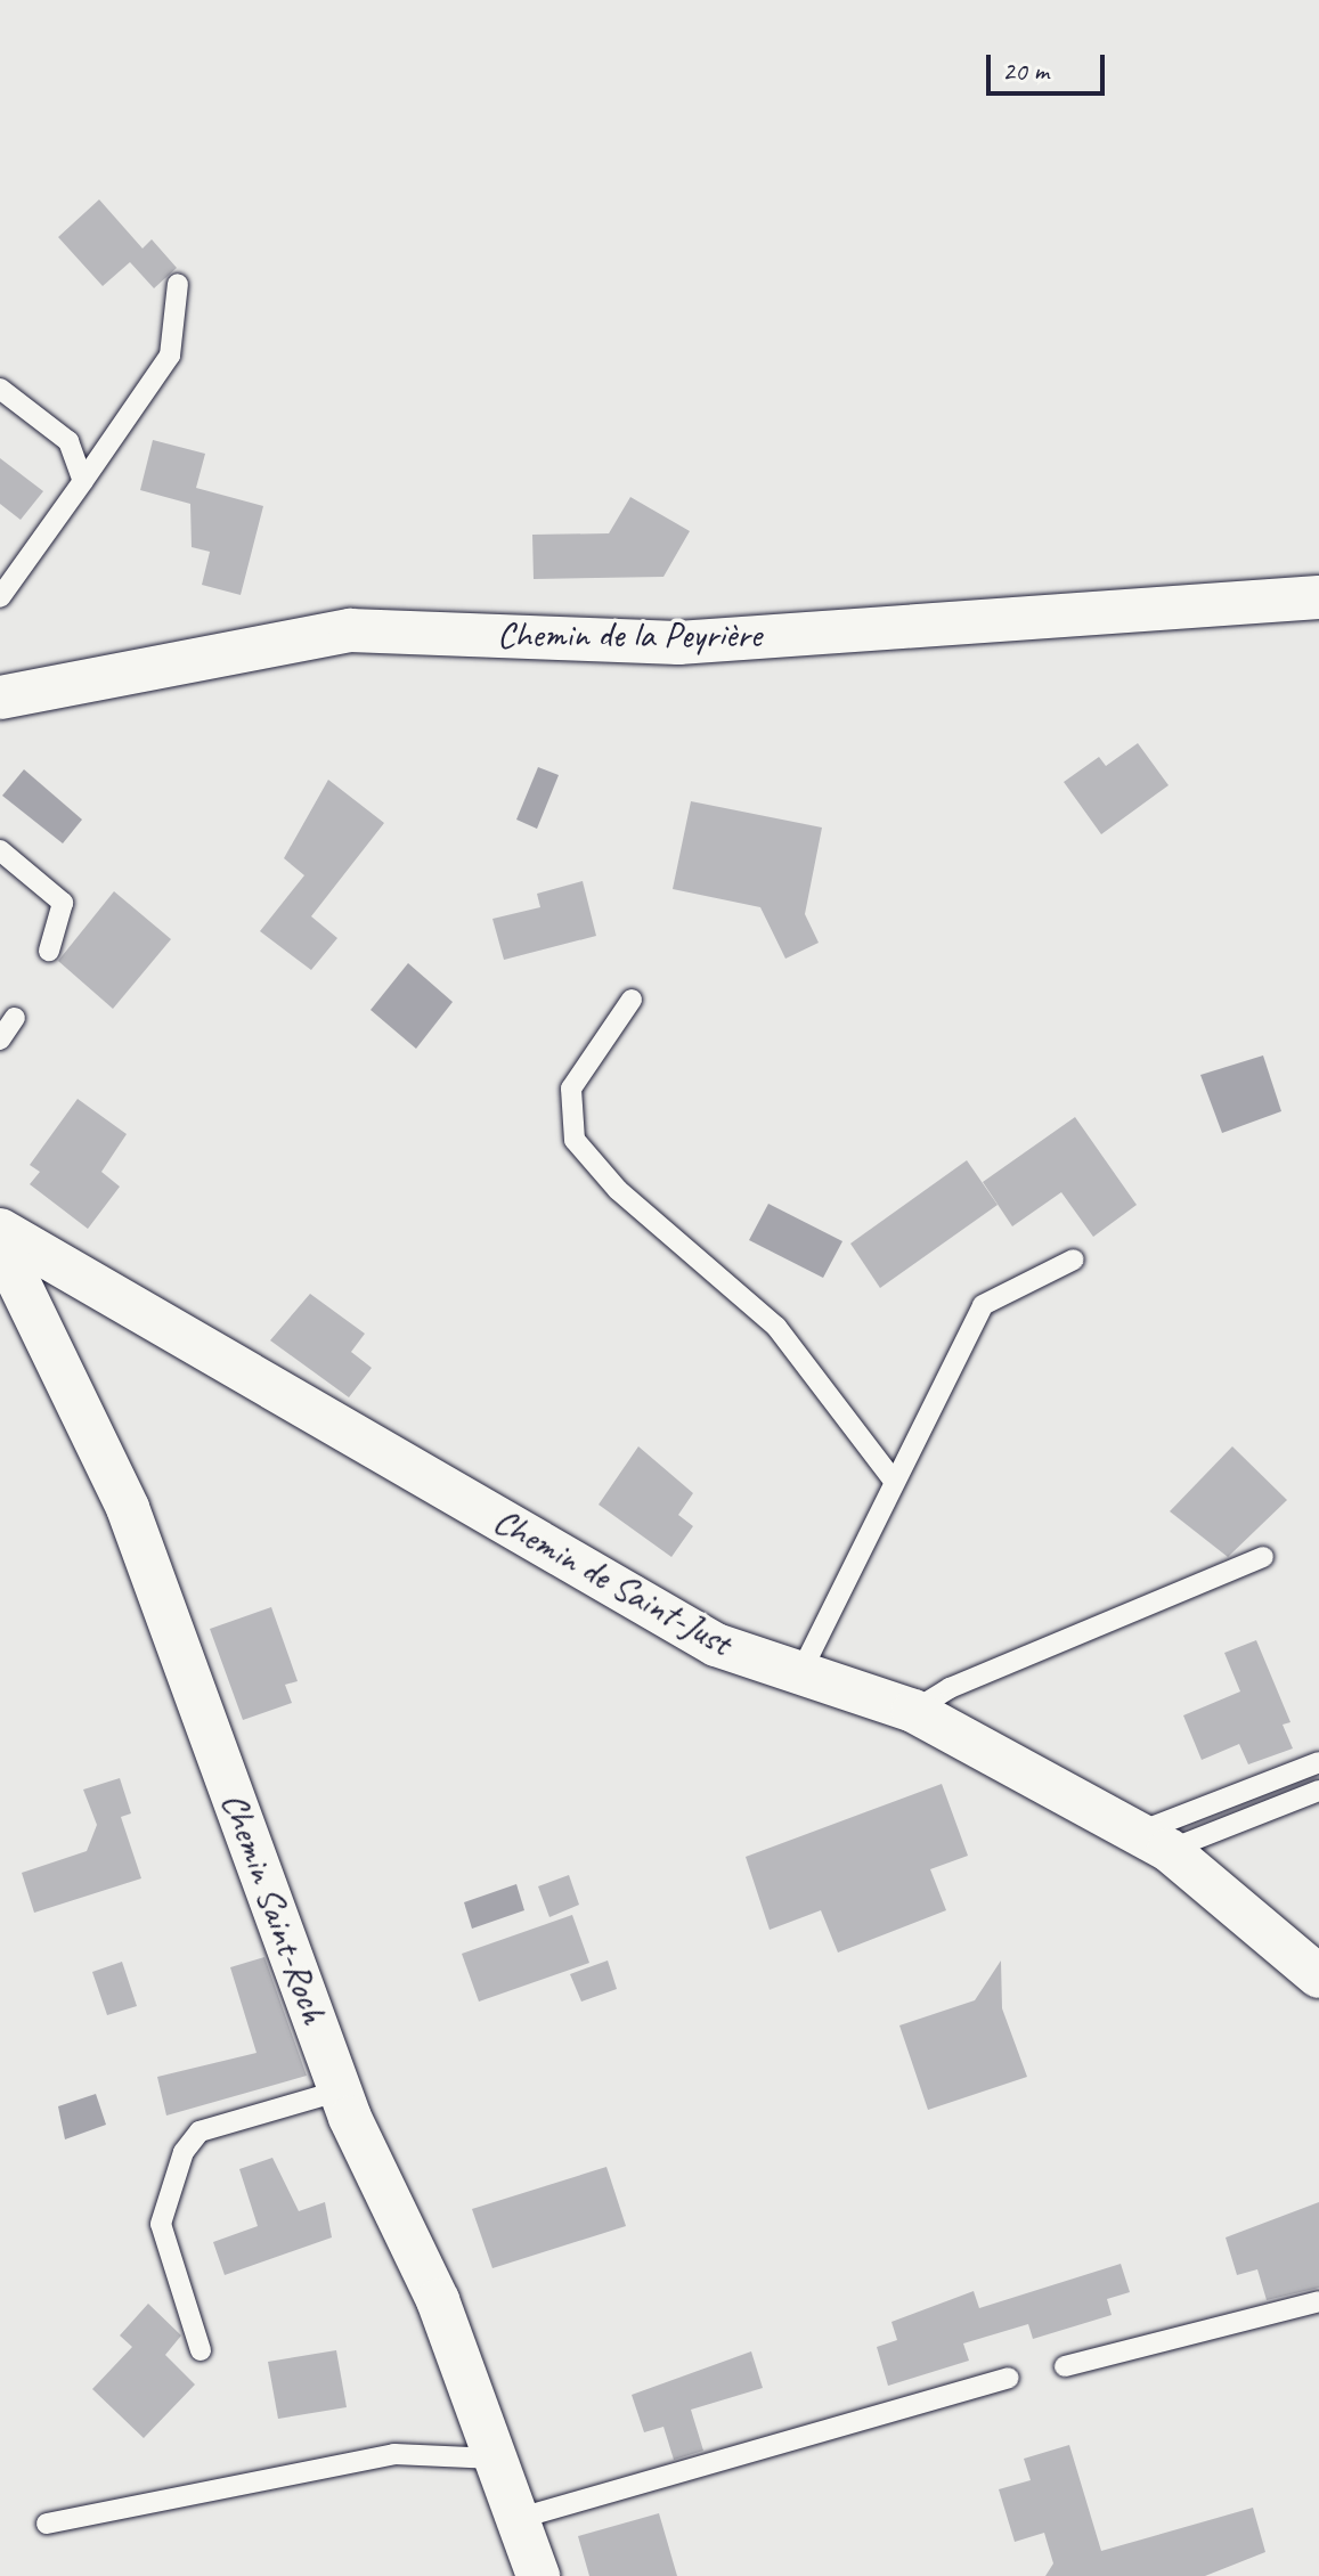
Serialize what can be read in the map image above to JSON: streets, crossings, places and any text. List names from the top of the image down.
{
  "streets": {
    "street": ["Chemin de la Peyrière", "Chemin de Saint-Just", "Chemin Saint-Roch"]
  },
  "scale_bar": "20 m"
}
